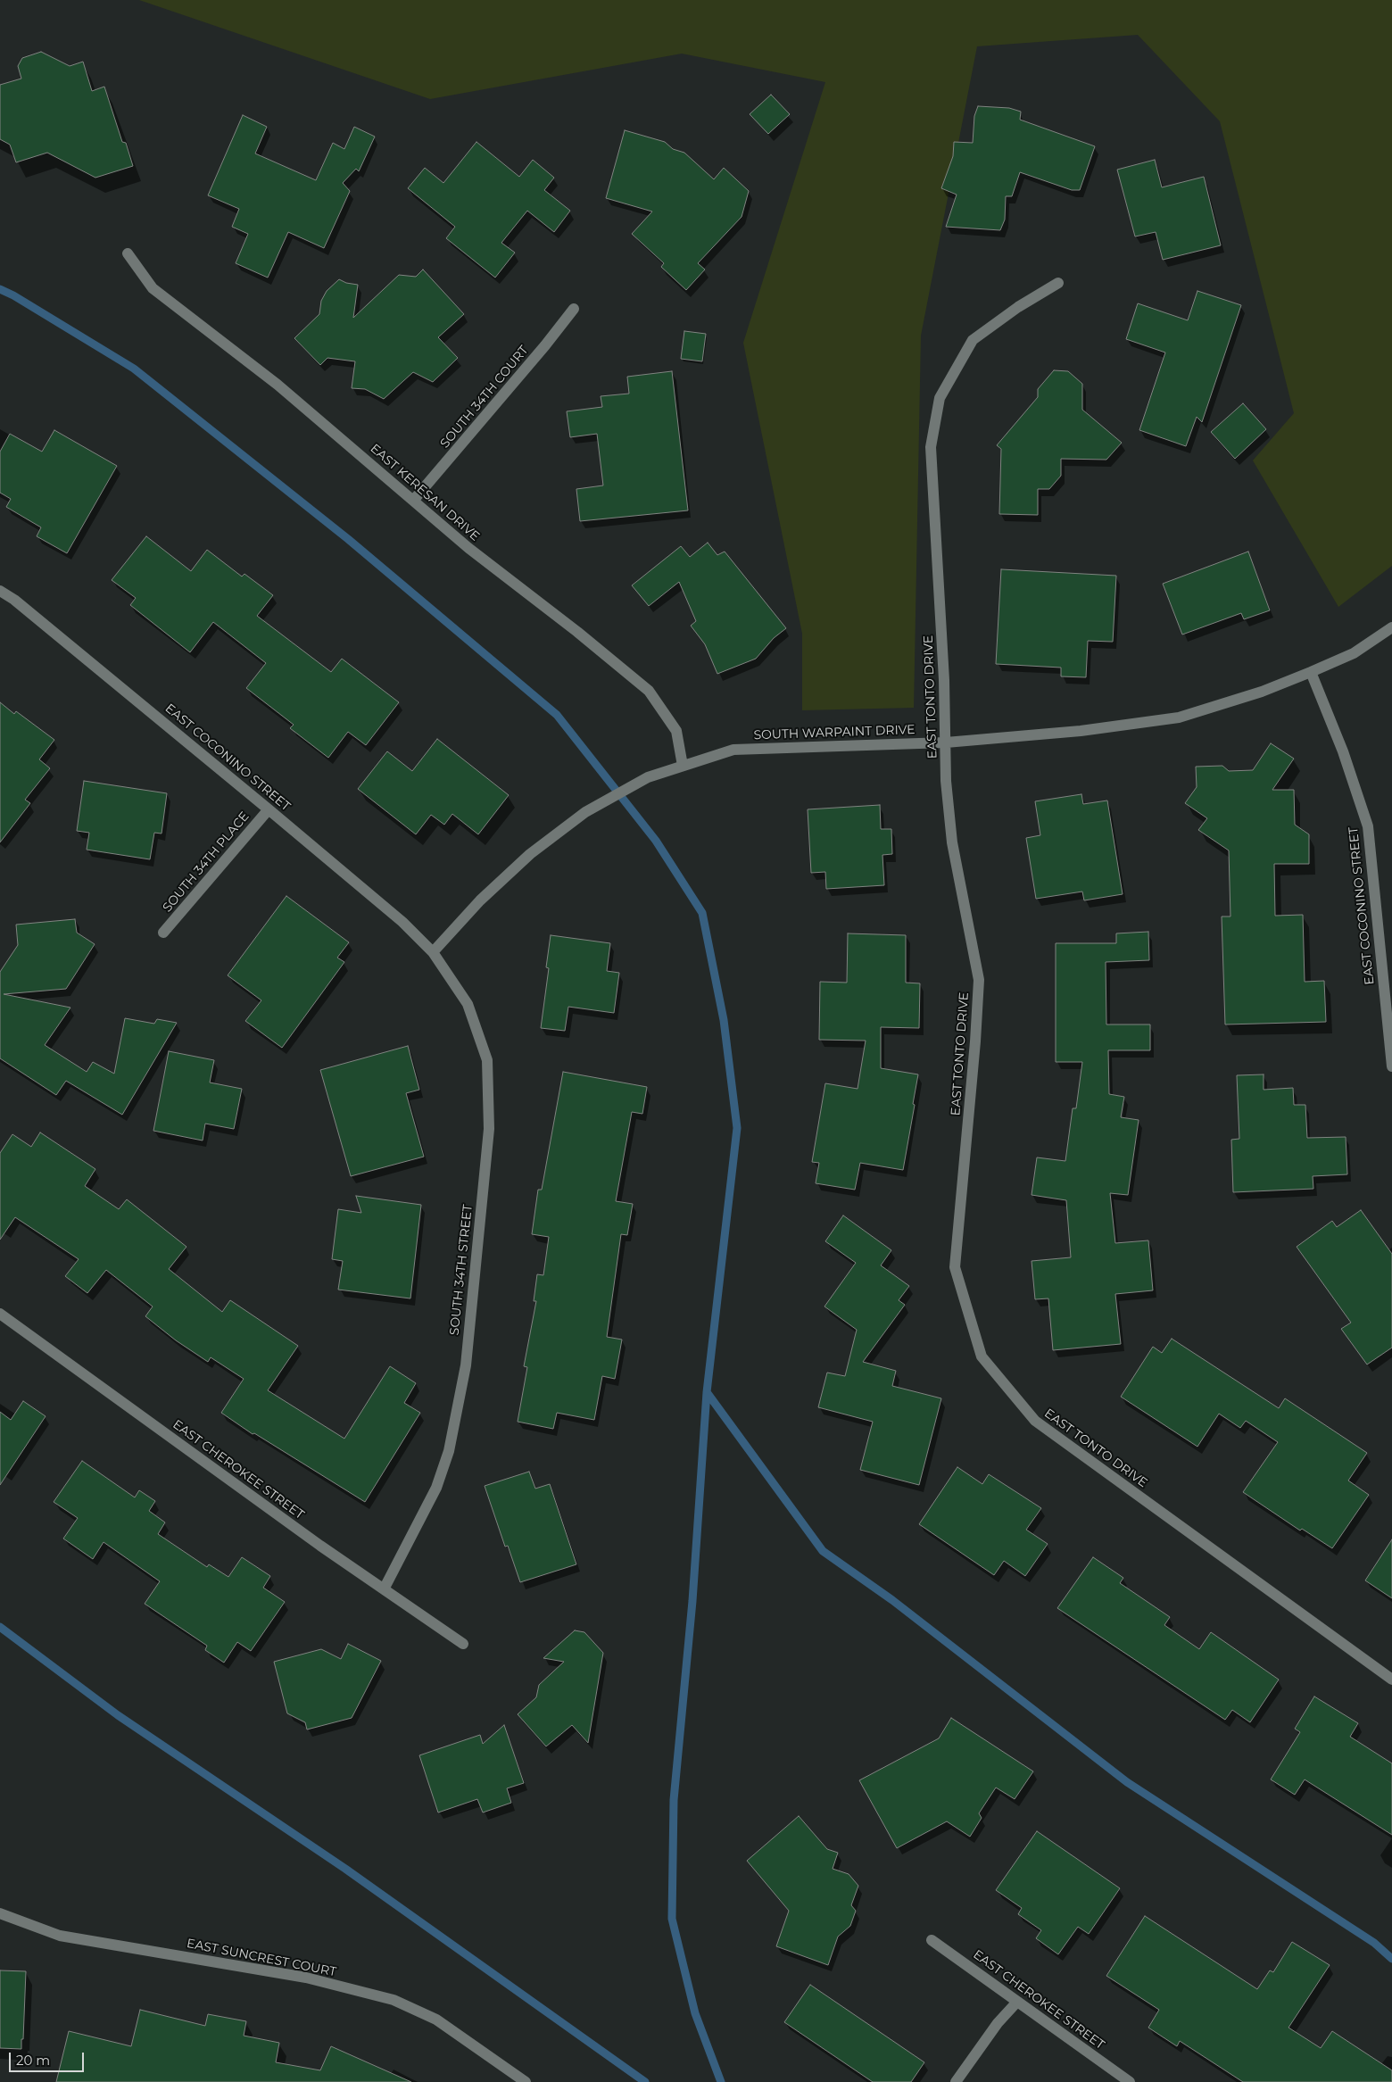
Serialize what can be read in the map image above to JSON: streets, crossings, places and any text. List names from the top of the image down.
{
  "streets": {
    "street": [
      "SOUTH 34TH COURT",
      "EAST KERESAN DRIVE",
      "EAST TONTO DRIVE",
      "SOUTH WARPAINT DRIVE",
      "EAST COCONINO STREET",
      "SOUTH 34TH PLACE",
      "SOUTH 34TH STREET",
      "EAST CHEROKEE STREET",
      "EAST SUNCREST COURT"
    ]
  },
  "crossings": [
    ["SOUTH 34TH COURT", "EAST KERESAN DRIVE"],
    ["EAST KERESAN DRIVE", "SOUTH WARPAINT DRIVE"],
    ["EAST TONTO DRIVE", "SOUTH WARPAINT DRIVE"],
    ["SOUTH WARPAINT DRIVE", "EAST COCONINO STREET"],
    ["SOUTH WARPAINT DRIVE", "SOUTH 34TH STREET"],
    ["EAST COCONINO STREET", "SOUTH 34TH PLACE"],
    ["EAST COCONINO STREET", "SOUTH 34TH STREET"],
    ["SOUTH 34TH STREET", "EAST CHEROKEE STREET"]
  ],
  "scale_bar": "20 m"
}
